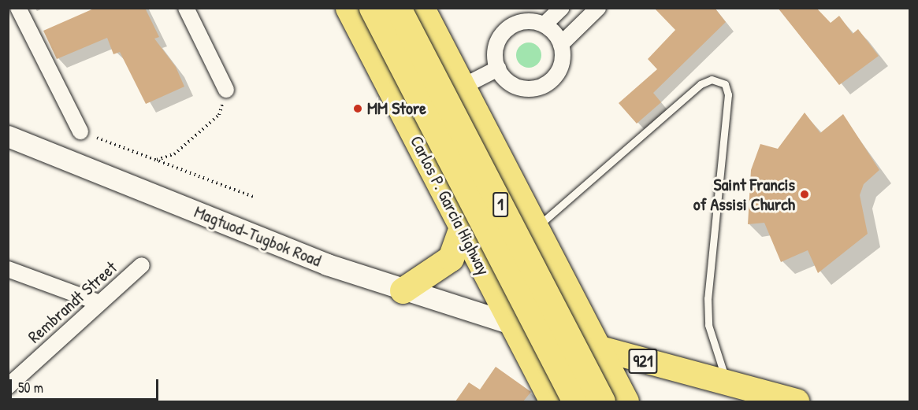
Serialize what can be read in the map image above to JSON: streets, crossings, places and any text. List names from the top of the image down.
{
  "streets": {
    "highway": ["1", "Carlos P. Garcia Highway"],
    "main road": ["Magtuod-Tugbok Road", "921"],
    "street": ["Rembrandt Street"]
  },
  "crossings": [
    ["1", "921"],
    ["Carlos P. Garcia Highway", "Magtuod-Tugbok Road"]
  ],
  "places": ["MM Store", "Saint Francis of Assisi Church"],
  "scale_bar": "50 m"
}
